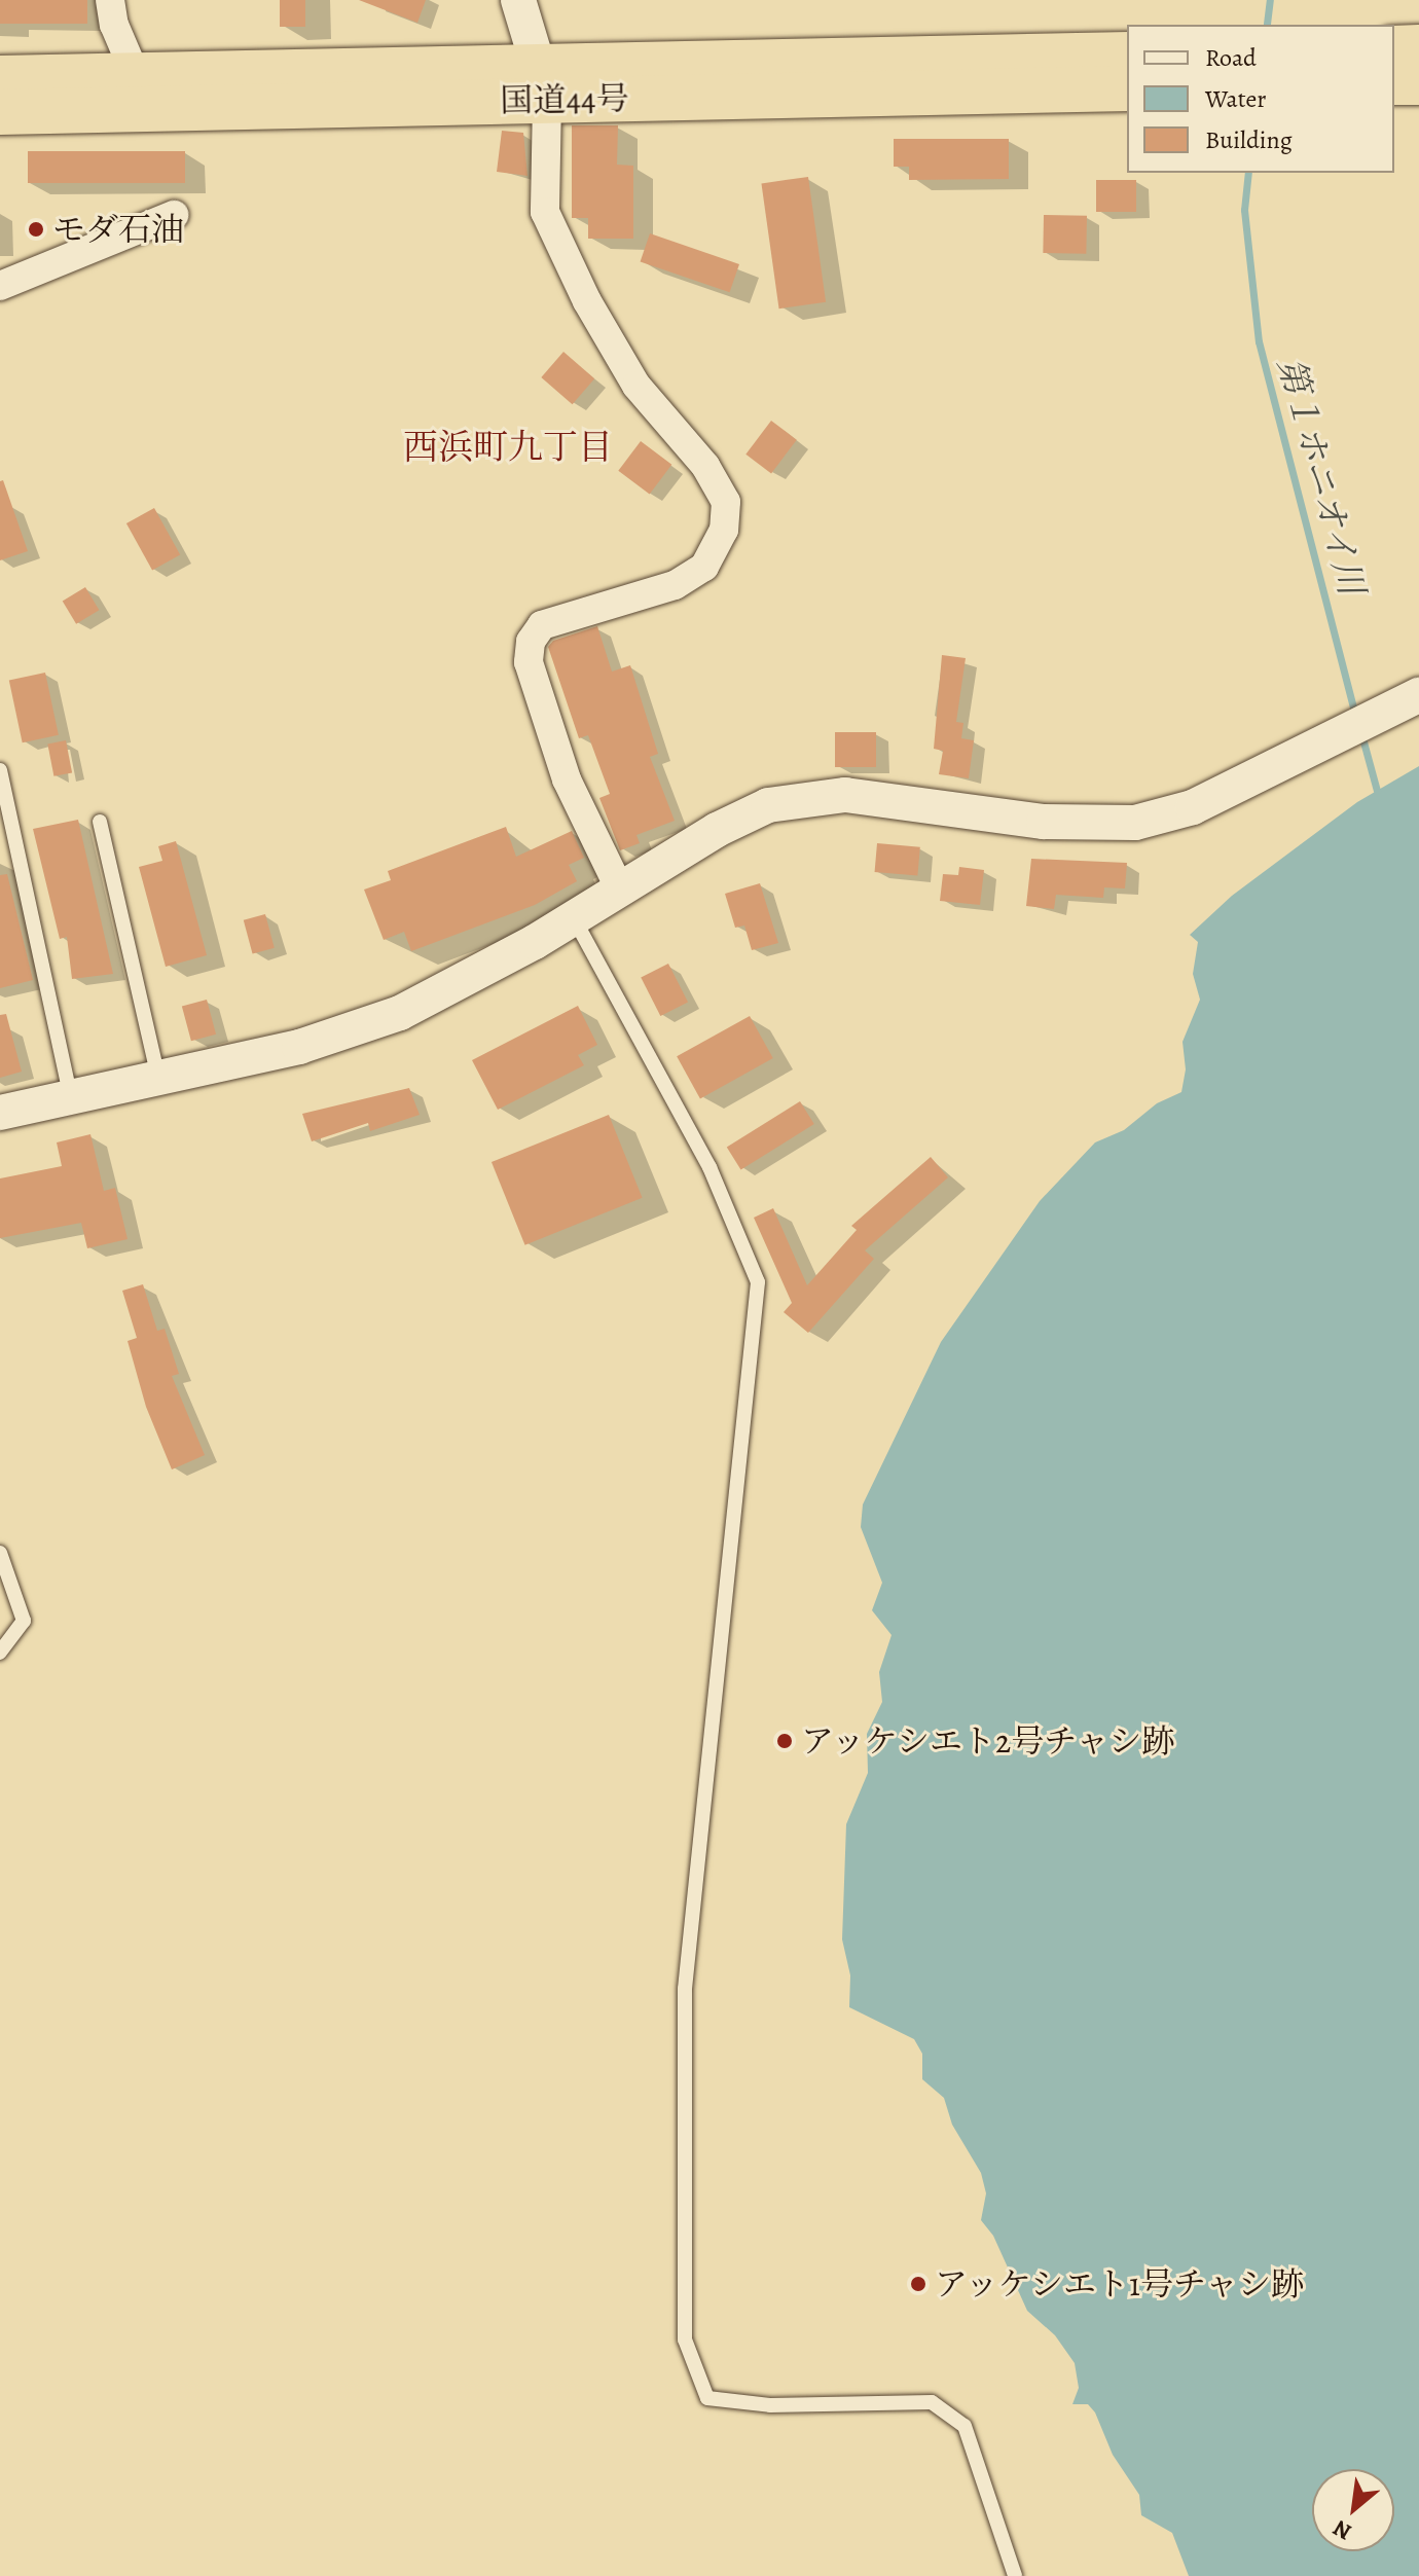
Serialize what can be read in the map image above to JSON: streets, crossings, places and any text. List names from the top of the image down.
{
  "streets": {
    "highway": ["国道44号"]
  },
  "districts": ["西浜町九丁目"],
  "water": ["第１ホニオイ川"],
  "places": ["モダ石油", "アッケシエト2号チャシ跡", "アッケシエト1号チャシ跡"],
  "legend": ["Road", "Water", "Building"],
  "north": "bottom left"
}
